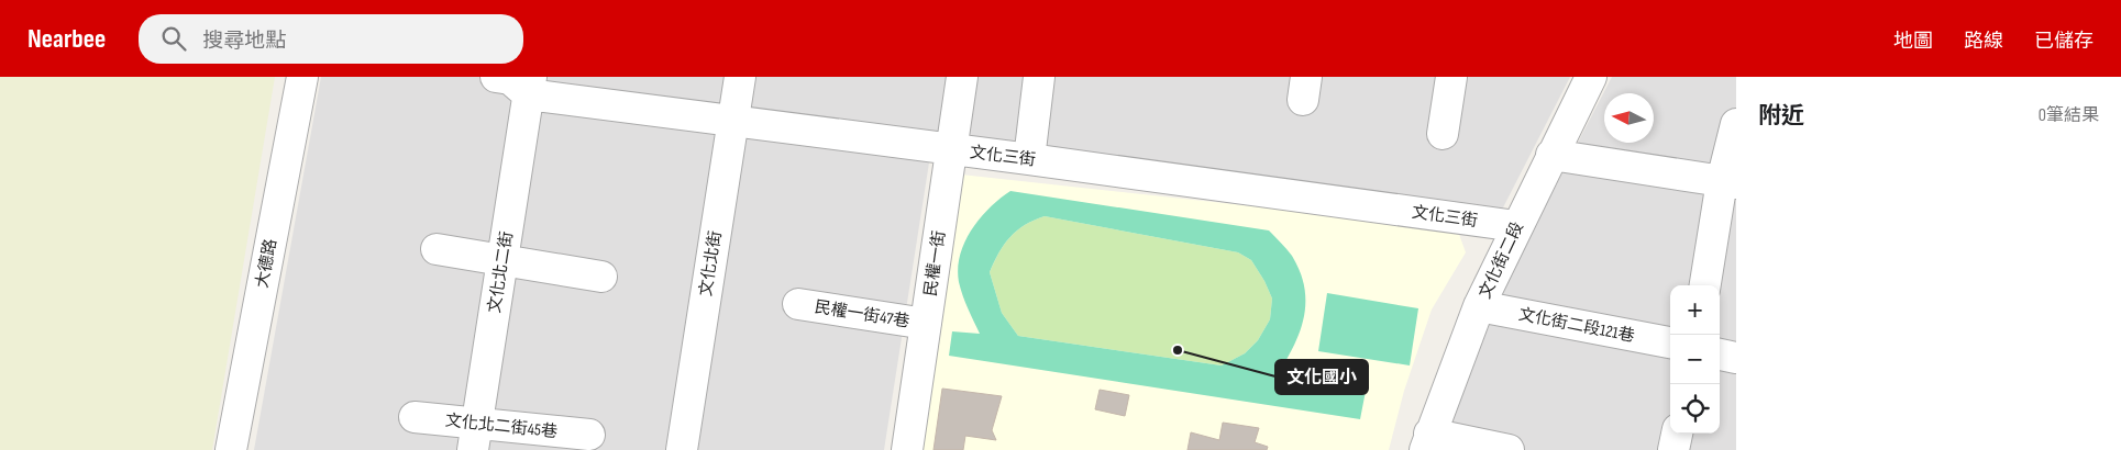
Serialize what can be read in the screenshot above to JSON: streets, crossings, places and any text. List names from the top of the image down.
{
  "streets": {
    "street": [
      "文化三街",
      "文化街二段",
      "大德路",
      "文化北街",
      "民權一街",
      "文化北二街",
      "民權一街47巷",
      "文化街二段121巷",
      "文化北二街45巷"
    ]
  },
  "crossings": [
    ["文化三街", "文化街二段"],
    ["文化三街", "文化北街"],
    ["文化三街", "民權一街"],
    ["文化三街", "文化北二街"],
    ["文化街二段", "文化街二段121巷"],
    ["民權一街", "民權一街47巷"],
    ["文化北二街", "文化北二街45巷"]
  ],
  "places": ["文化國小"],
  "north": "left",
  "page": {
    "header": "Nearbee",
    "search": "搜尋地點",
    "nav": ["地圖", "路線", "已儲存"],
    "heading": ["附近", "0筆結果"],
    "map_buttons": ["+", "−"]
  }
}
